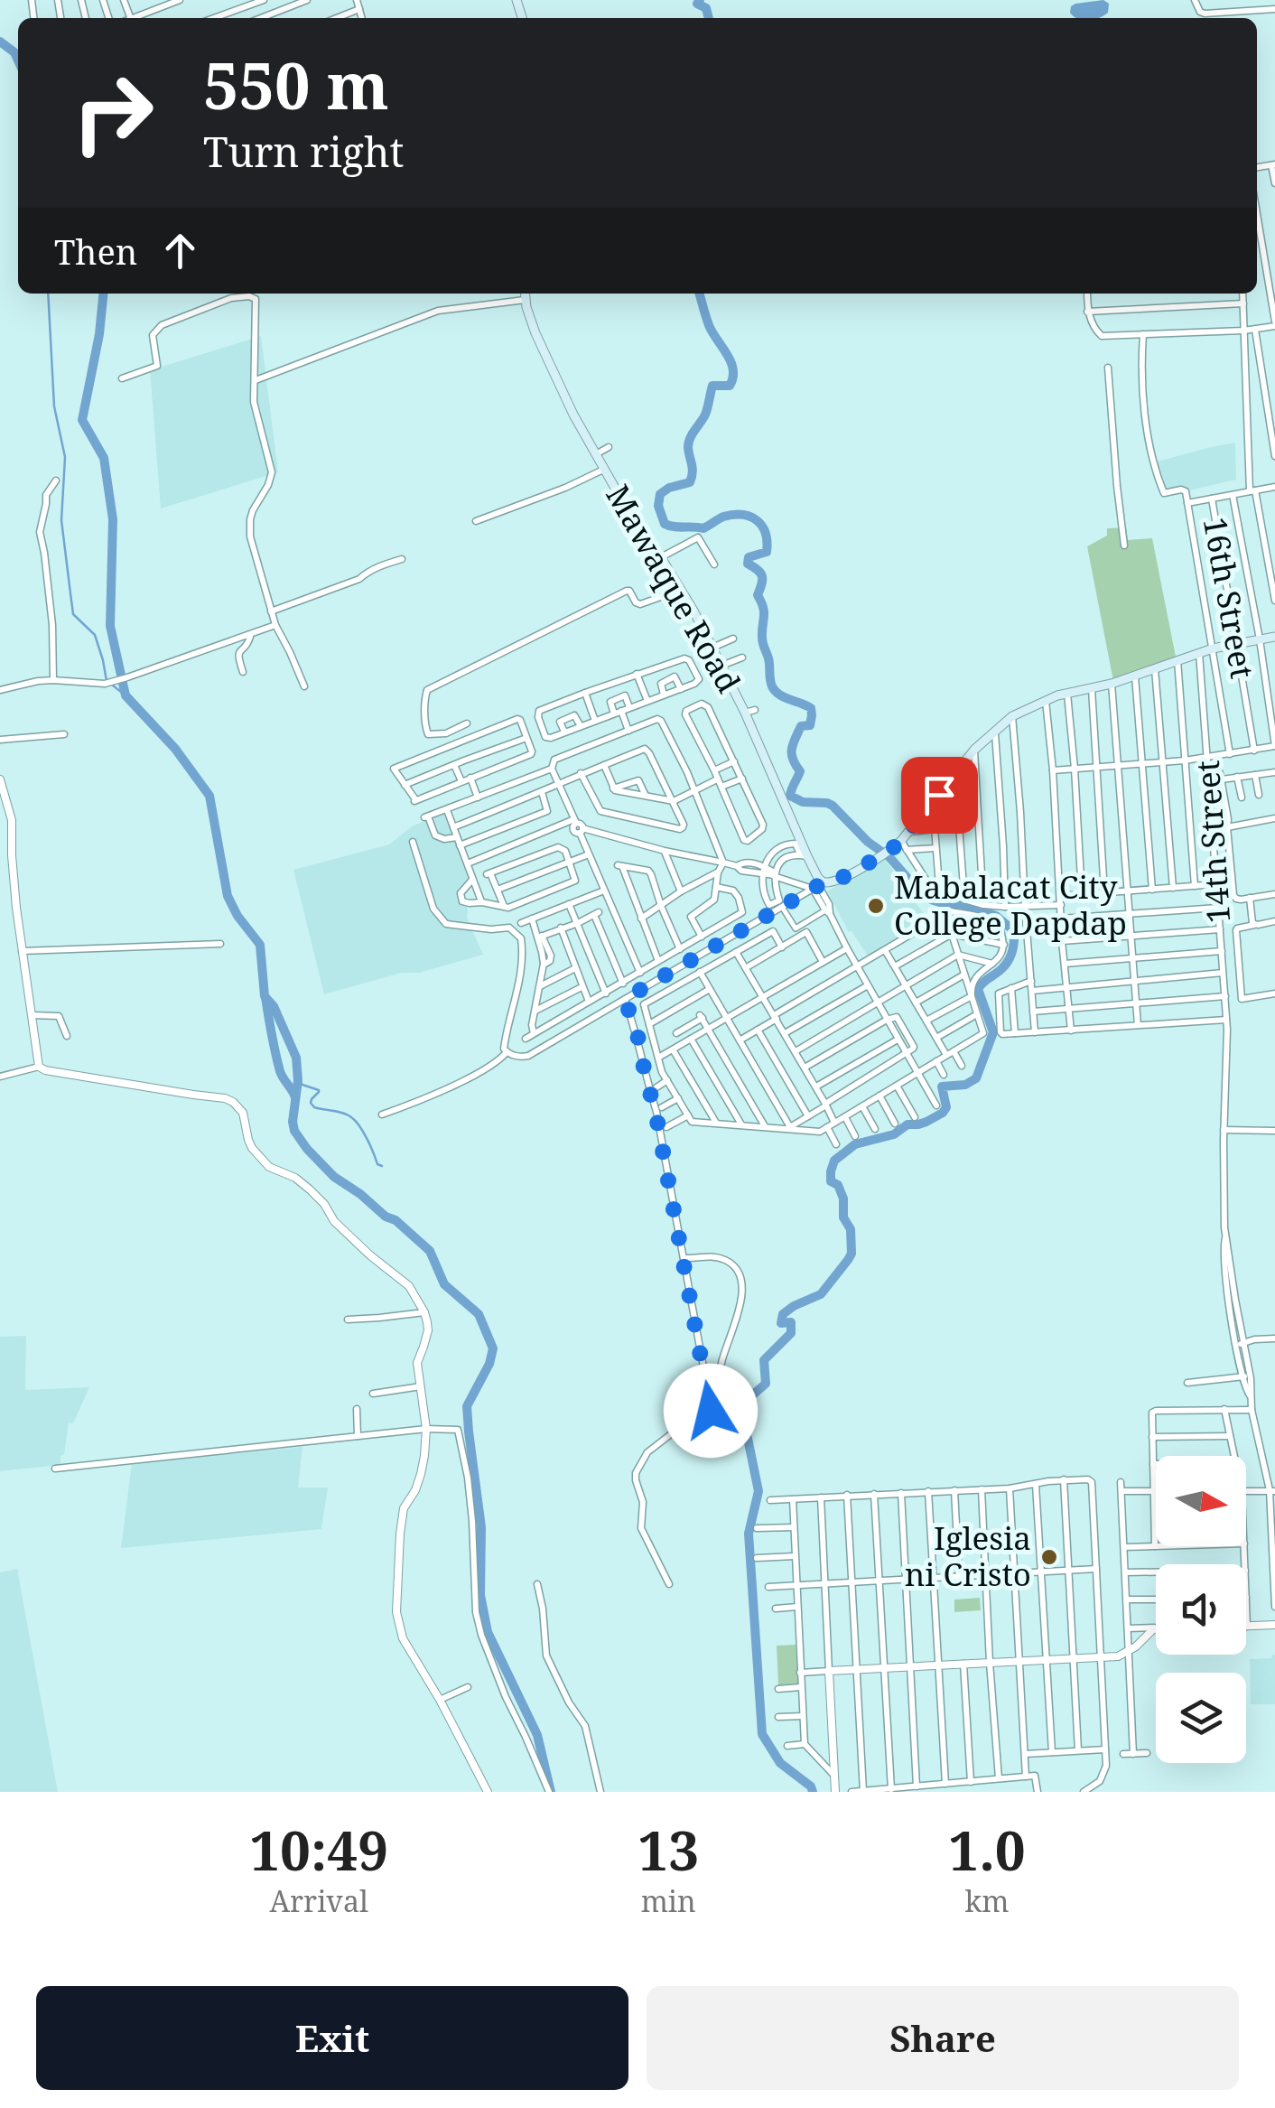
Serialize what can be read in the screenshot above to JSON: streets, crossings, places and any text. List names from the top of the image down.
{
  "streets": {
    "main road": ["Mawaque Road"],
    "street": ["16th Street", "14th Street"]
  },
  "places": ["Mabalacat City College Dapdap", "Iglesia ni Cristo"],
  "north": "right",
  "page": {
    "turn": ["550 m", "Turn right"],
    "then": "Then",
    "eta": [
      "10:49",
      "Arrival",
      "13",
      "min",
      "1.0",
      "km"
    ],
    "buttons": ["Exit", "Share"]
  }
}
